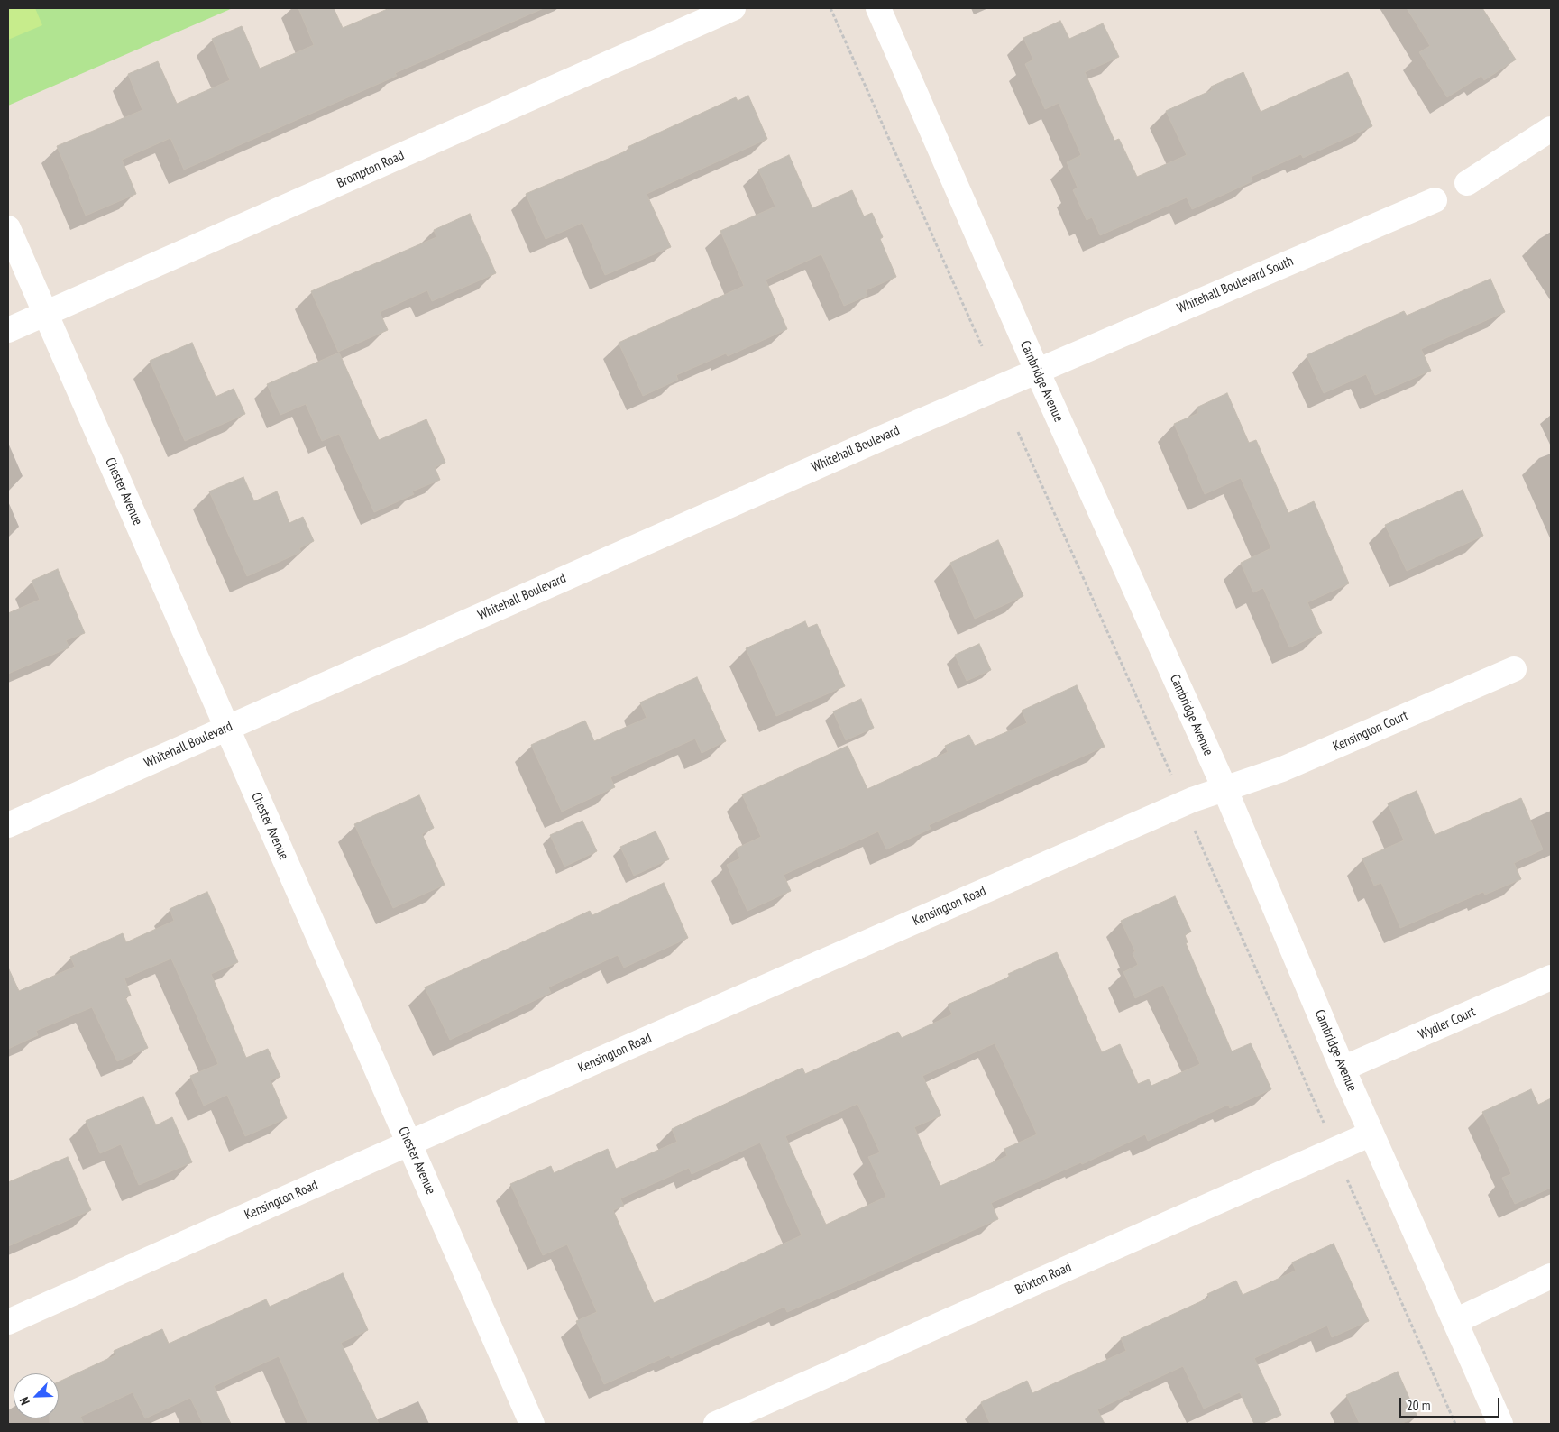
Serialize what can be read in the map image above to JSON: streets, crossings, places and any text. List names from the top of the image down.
{
  "streets": {
    "street": [
      "Brompton Road",
      "Whitehall Boulevard South",
      "Cambridge Avenue",
      "Whitehall Boulevard",
      "Chester Avenue",
      "Kensington Court",
      "Kensington Road",
      "Wydler Court",
      "Brixton Road"
    ]
  },
  "crossings": [
    ["Brompton Road", "Chester Avenue"],
    ["Whitehall Boulevard South", "Cambridge Avenue"],
    ["Whitehall Boulevard South", "Whitehall Boulevard"],
    ["Cambridge Avenue", "Whitehall Boulevard"],
    ["Cambridge Avenue", "Kensington Court"],
    ["Cambridge Avenue", "Kensington Road"],
    ["Cambridge Avenue", "Wydler Court"],
    ["Cambridge Avenue", "Brixton Road"],
    ["Whitehall Boulevard", "Chester Avenue"],
    ["Chester Avenue", "Kensington Road"],
    ["Kensington Court", "Kensington Road"]
  ],
  "scale_bar": "20 m",
  "north": "bottom left"
}
